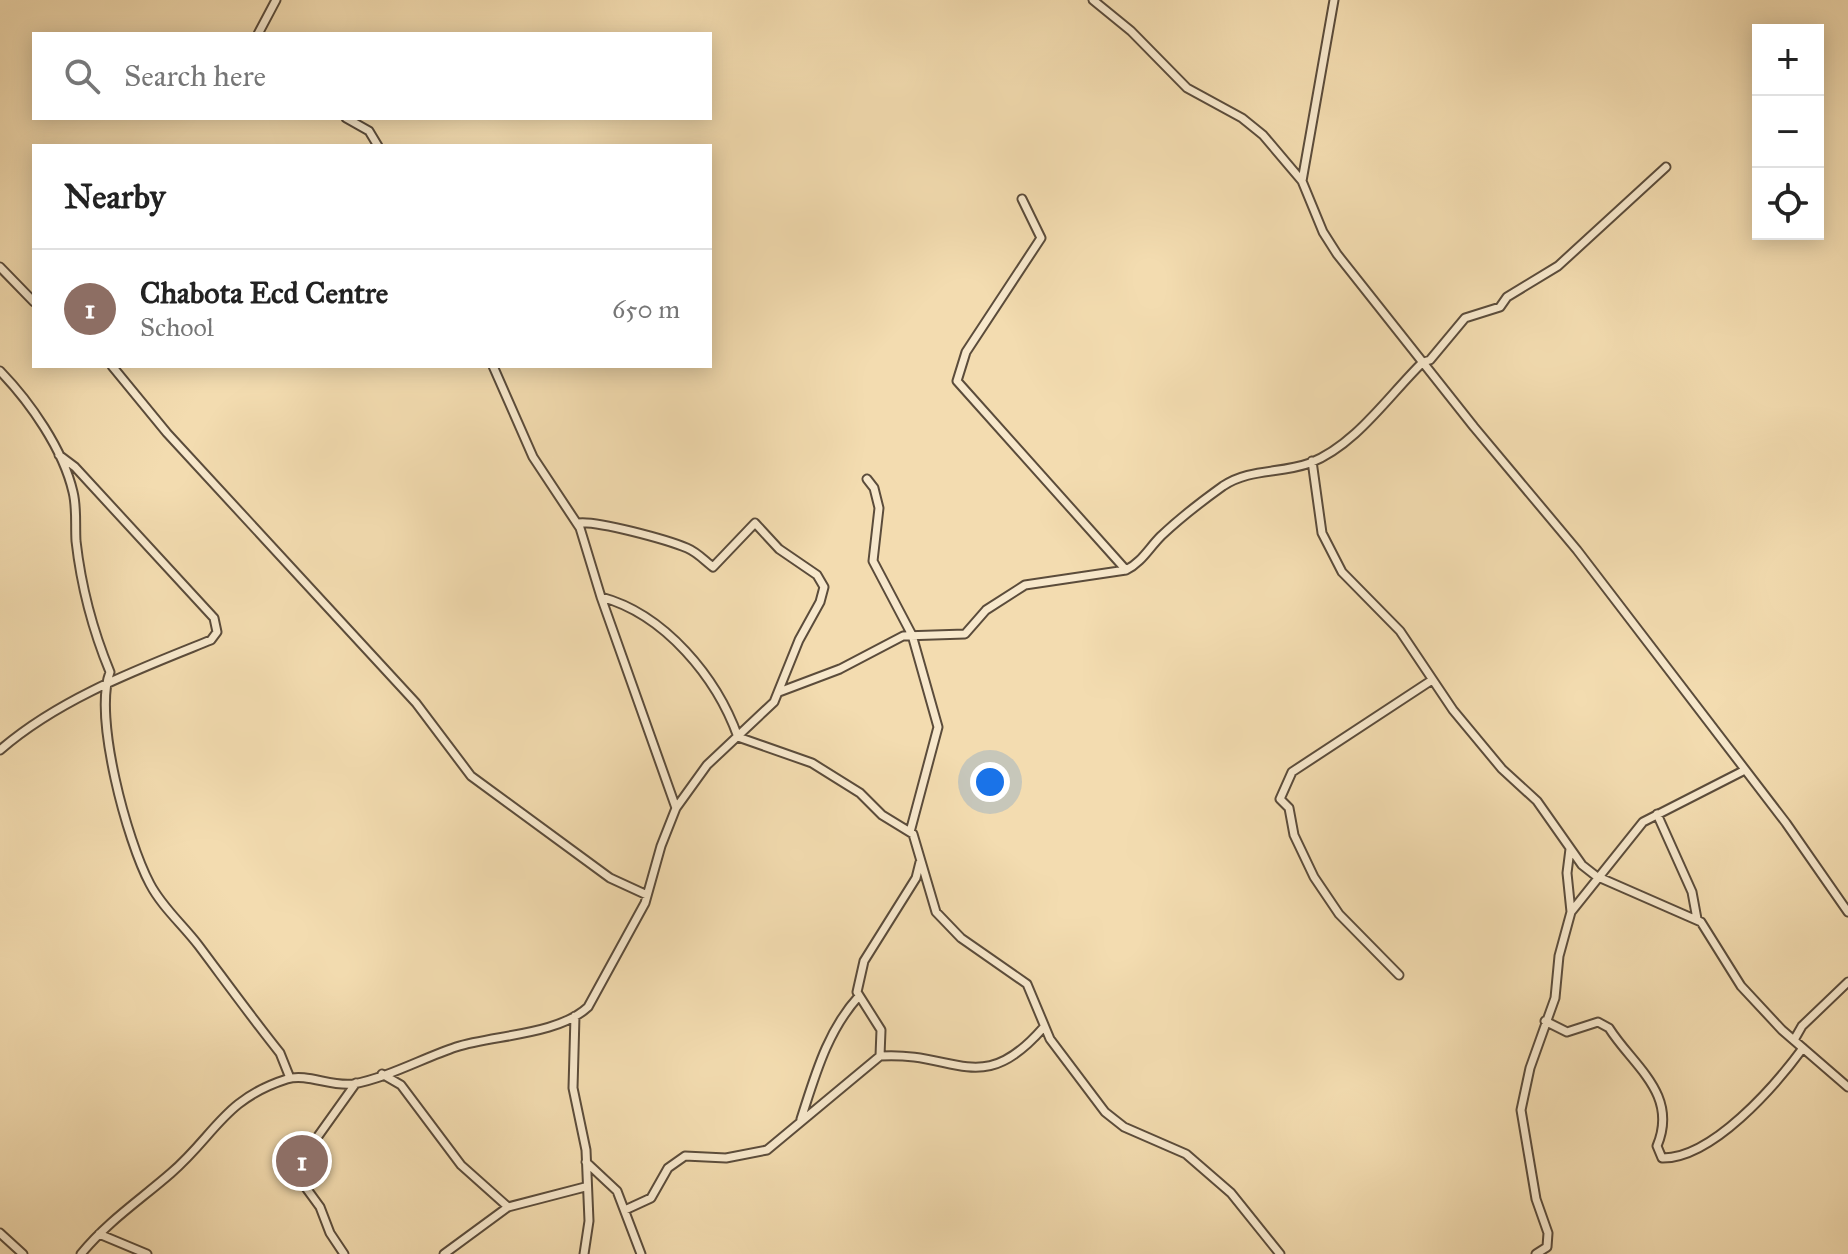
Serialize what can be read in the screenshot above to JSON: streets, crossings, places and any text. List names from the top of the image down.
{
  "page": {
    "map_buttons": ["+", "−"],
    "search": "Search here",
    "heading": "Nearby",
    "list": [
      {
        "mark": "1",
        "name": "Chabota Ecd Centre",
        "note": "School",
        "value": "650 m"
      }
    ],
    "pins": "1"
  }
}
